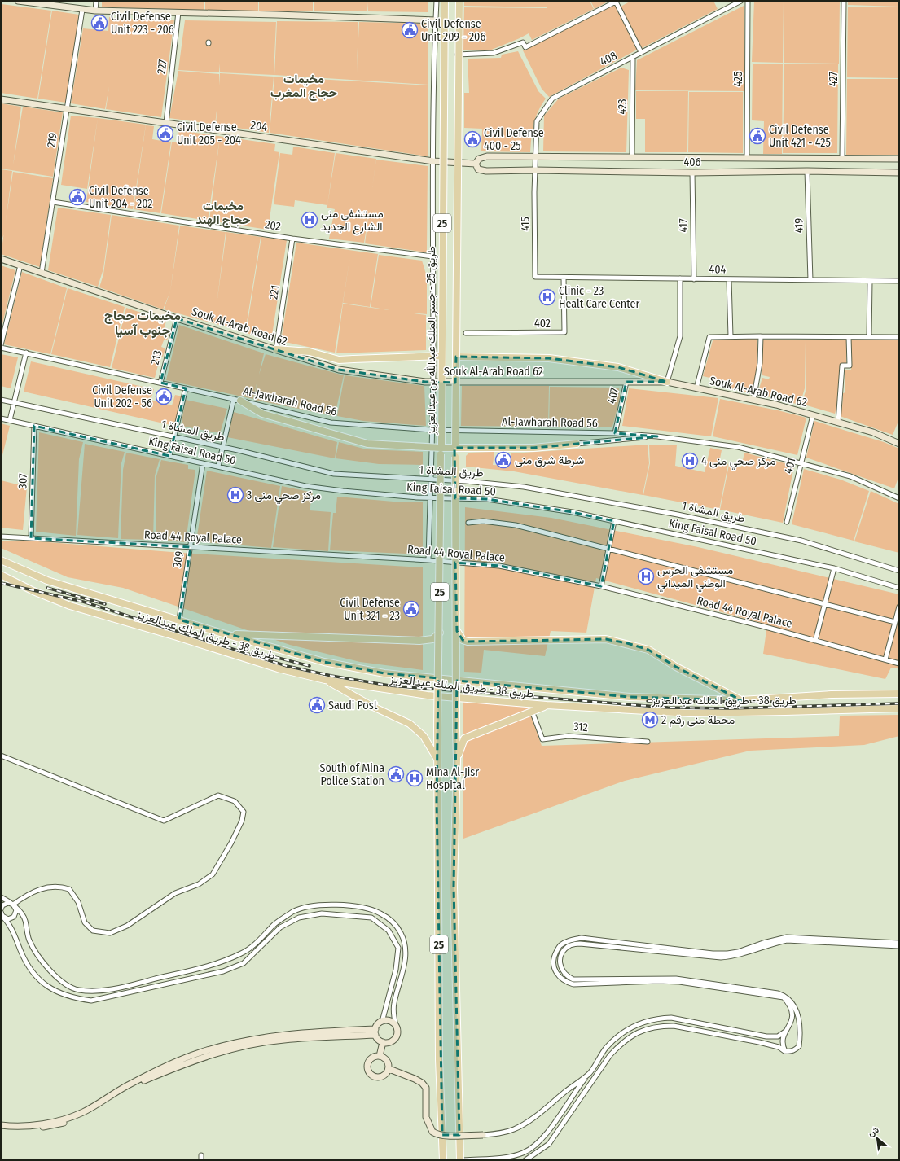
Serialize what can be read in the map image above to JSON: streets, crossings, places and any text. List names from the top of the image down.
{
  "streets": {
    "main road": ["25", "طريق 25 - جسر الملك عبدالله بن عبدالعزيز", "طريق 38 - طريق الملك عبدالعزيز"],
    "street": [
      "408",
      "227",
      "425",
      "427",
      "423",
      "204",
      "219",
      "406",
      "415",
      "202",
      "417",
      "419",
      "404",
      "221",
      "402",
      "Souk Al-Arab Road 62",
      "213",
      "407",
      "Al-Jawharah Road 56",
      "طريق المشاة 1",
      "King Faisal Road 50",
      "401",
      "307",
      "Road 44 Royal Palace",
      "309",
      "312"
    ]
  },
  "crossings": [
    ["408", "423"],
    ["408", "406"],
    ["408", "415"],
    ["227", "204"],
    ["425", "406"],
    ["427", "406"],
    ["423", "406"],
    ["204", "219"],
    ["204", "406"],
    ["219", "202"],
    ["219", "Souk Al-Arab Road 62"],
    ["406", "415"],
    ["406", "417"],
    ["406", "419"],
    ["415", "404"],
    ["202", "221"],
    ["417", "404"],
    ["419", "404"],
    ["404", "402"],
    ["221", "Souk Al-Arab Road 62"],
    ["Souk Al-Arab Road 62", "213"],
    ["Souk Al-Arab Road 62", "407"],
    ["Souk Al-Arab Road 62", "401"],
    ["213", "Al-Jawharah Road 56"],
    ["407", "Al-Jawharah Road 56"],
    ["Al-Jawharah Road 56", "401"],
    ["King Faisal Road 50", "307"],
    ["King Faisal Road 50", "309"],
    ["307", "Road 44 Royal Palace"],
    ["Road 44 Royal Palace", "309"],
    ["309", "طريق 38 - طريق الملك عبدالعزيز"]
  ],
  "districts": ["مخيمات حجاج المغرب", "مخيمات حجاج الهند", "مخيمات حجاج جنوب آسيا"],
  "places": {
    "public building": [
      "Civil Defense Unit 223 - 206",
      "Civil Defense Unit 209 - 206",
      "Civil Defense Unit 205 - 204",
      "Civil Defense Unit 421 - 425",
      "Civil Defense 400 - 25",
      "Civil Defense Unit 204 - 202",
      "Civil Defense Unit 202 - 56",
      "شرطة شرق منى",
      "Civil Defense Unit 321 - 23",
      "Saudi Post",
      "South of Mina Police Station"
    ],
    "hospital": [
      "مستشفى منى الشارع الجديد",
      "Clinic - 23 Healt Care Center",
      "مركز صحي منى 4",
      "مركز صحي منى 3",
      "مستشفى الحرس الوطني الميداني",
      "Mina Al-Jisr Hospital"
    ],
    "metro station": ["محطة منى رقم 2"]
  },
  "north": "top left"
}
